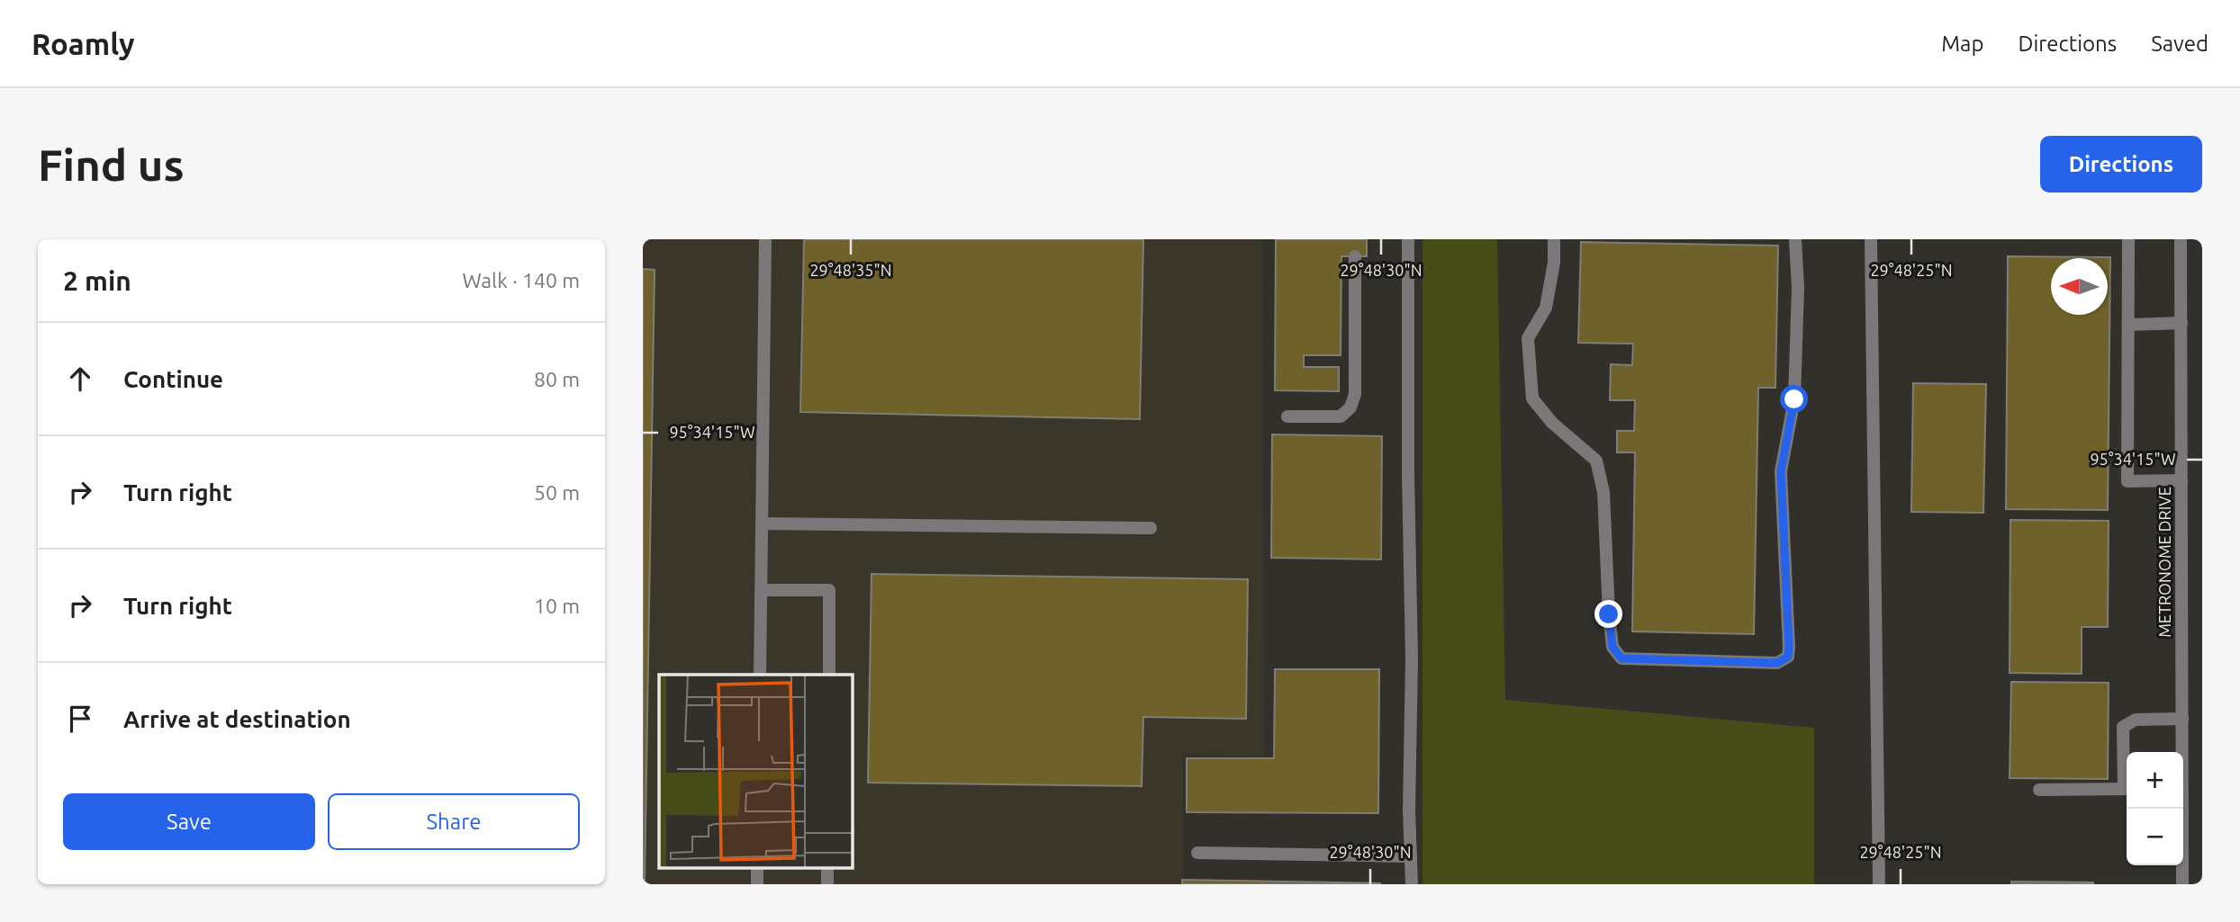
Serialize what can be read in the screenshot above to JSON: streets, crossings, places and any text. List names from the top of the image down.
{
  "streets": {
    "street": ["METRONOME DRIVE"]
  },
  "north": "left",
  "page": {
    "header": "Roamly",
    "nav": ["Map", "Directions", "Saved"],
    "buttons": [
      "Directions",
      ["Save", "Share"]
    ],
    "title": "Find us",
    "heading": ["2 min", "Walk · 140 m"],
    "list": [
      ["Continue", "80 m"],
      ["Turn right", "50 m"],
      ["Turn right", "10 m"],
      "Arrive at destination"
    ],
    "map_buttons": ["+", "−"]
  },
  "coordinates": [
    "29°48'35\"N",
    "29°48'30\"N",
    "29°48'25\"N",
    "95°34'15\"W"
  ]
}
